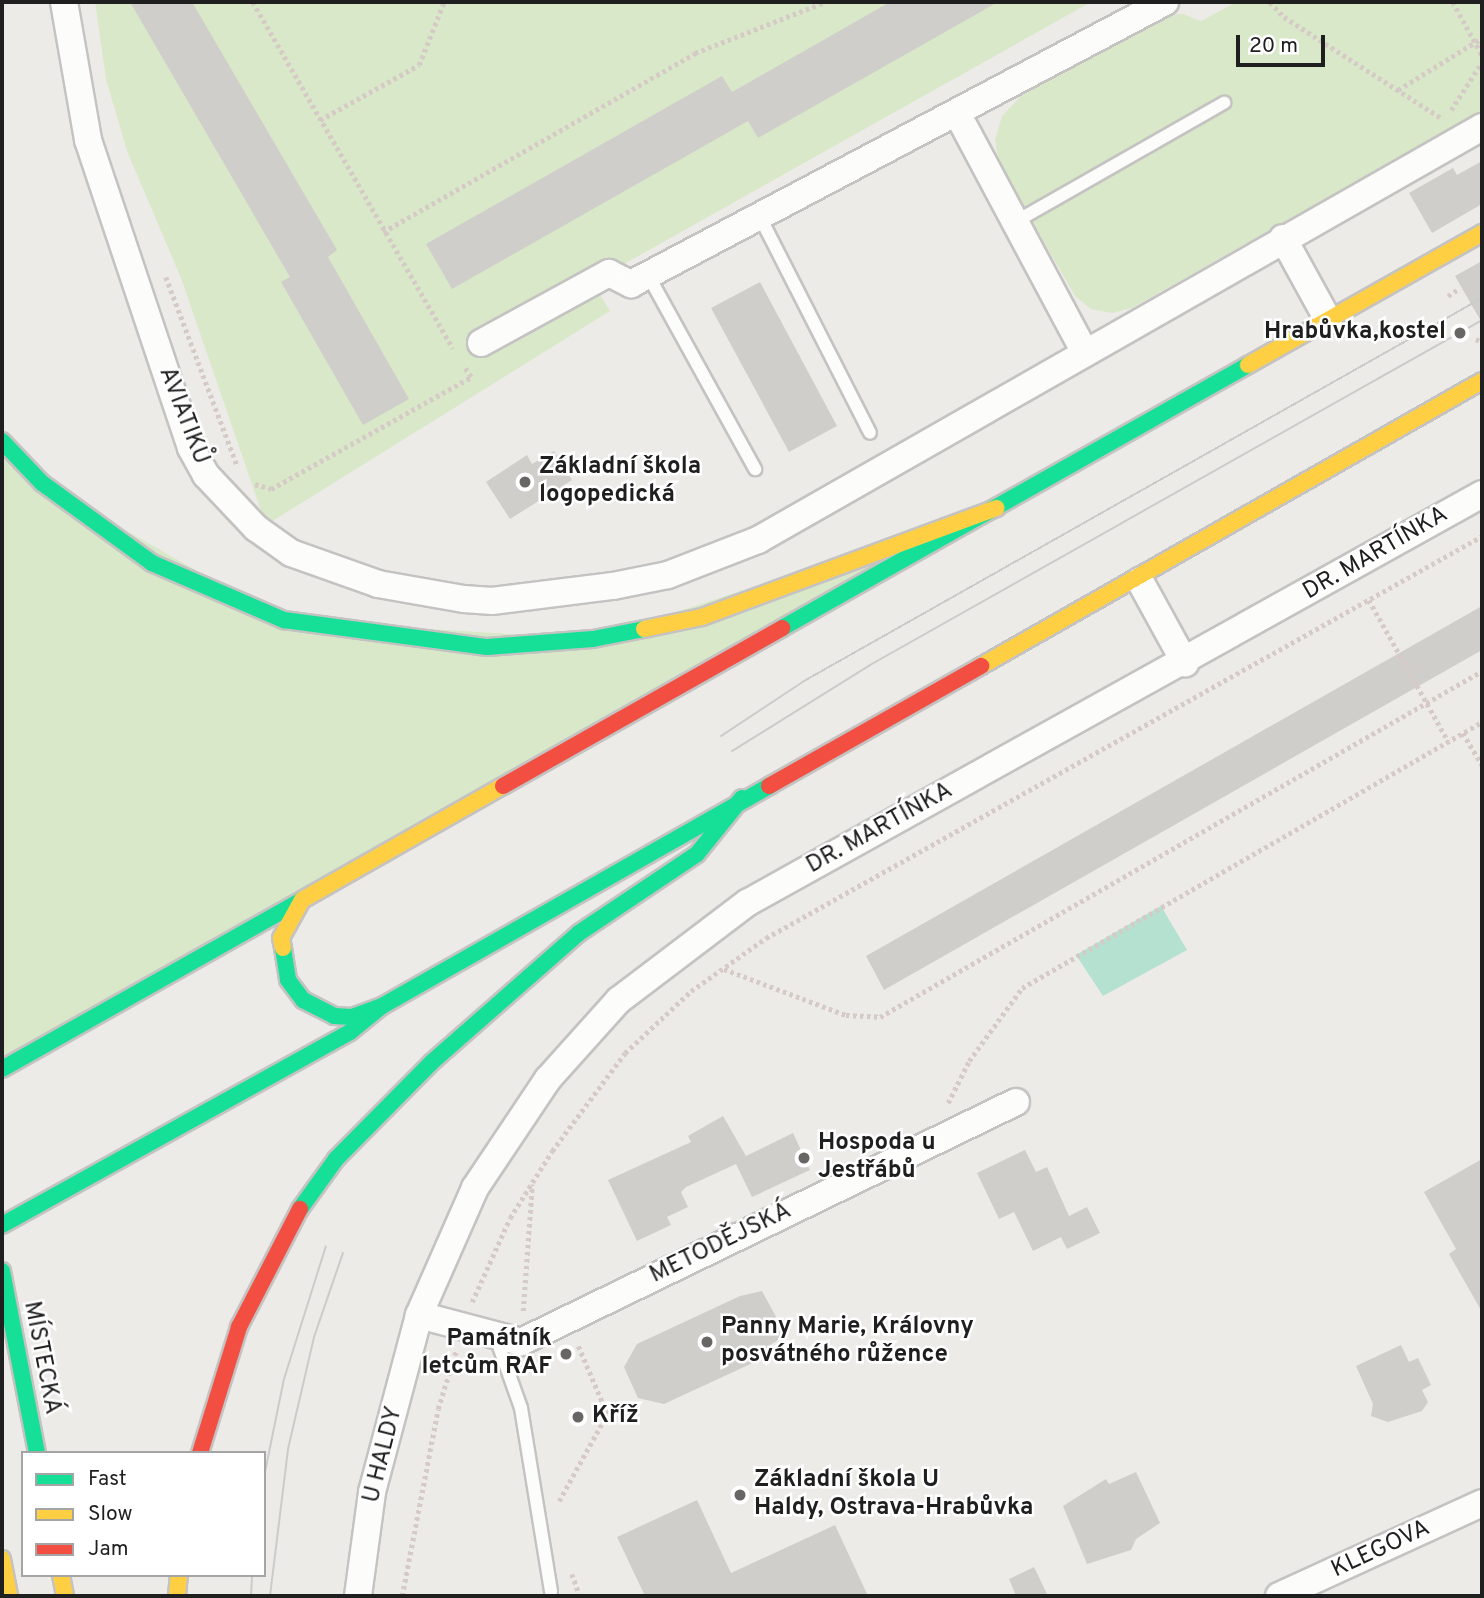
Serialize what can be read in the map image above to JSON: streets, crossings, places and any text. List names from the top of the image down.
{
  "streets": {
    "main road": ["MÍSTECKÁ"],
    "street": [
      "AVIATIKŮ",
      "DR. MARTÍNKA",
      "METODĚJSKÁ",
      "U HALDY",
      "KLEGOVA"
    ]
  },
  "crossings": [
    ["DR. MARTÍNKA", "U HALDY"]
  ],
  "places": [
    "Hrabůvka,kostel",
    "Základní škola logopedická",
    "Hospoda u Jestřábů",
    "Panny Marie, Královny posvátného růžence",
    "Památník letcům RAF",
    "Kříž",
    "Základní škola U Haldy, Ostrava-Hrabůvka"
  ],
  "legend": ["Fast", "Slow", "Jam"],
  "scale_bar": "20 m"
}
